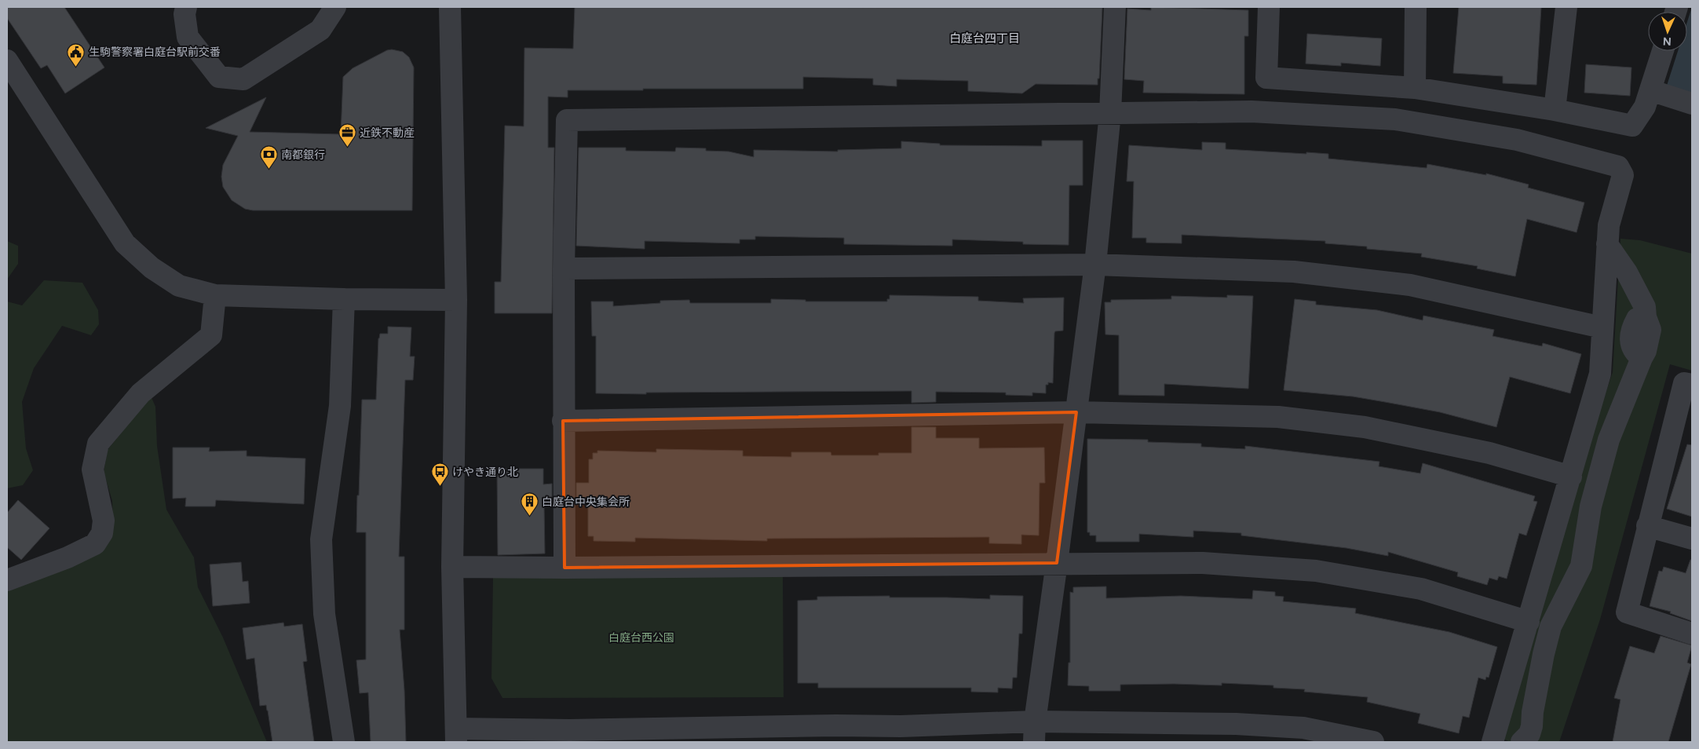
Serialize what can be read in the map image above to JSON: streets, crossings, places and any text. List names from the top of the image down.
{
  "districts": ["白庭台四丁目"],
  "parks": ["白庭台西公園"],
  "places": {
    "public building": ["生駒警察署白庭台駅前交番"],
    "office": ["近鉄不動産"],
    "bank": ["南都銀行"],
    "bus stop": ["けやき通り北"],
    "building": ["白庭台中央集会所"]
  },
  "north": "bottom"
}
